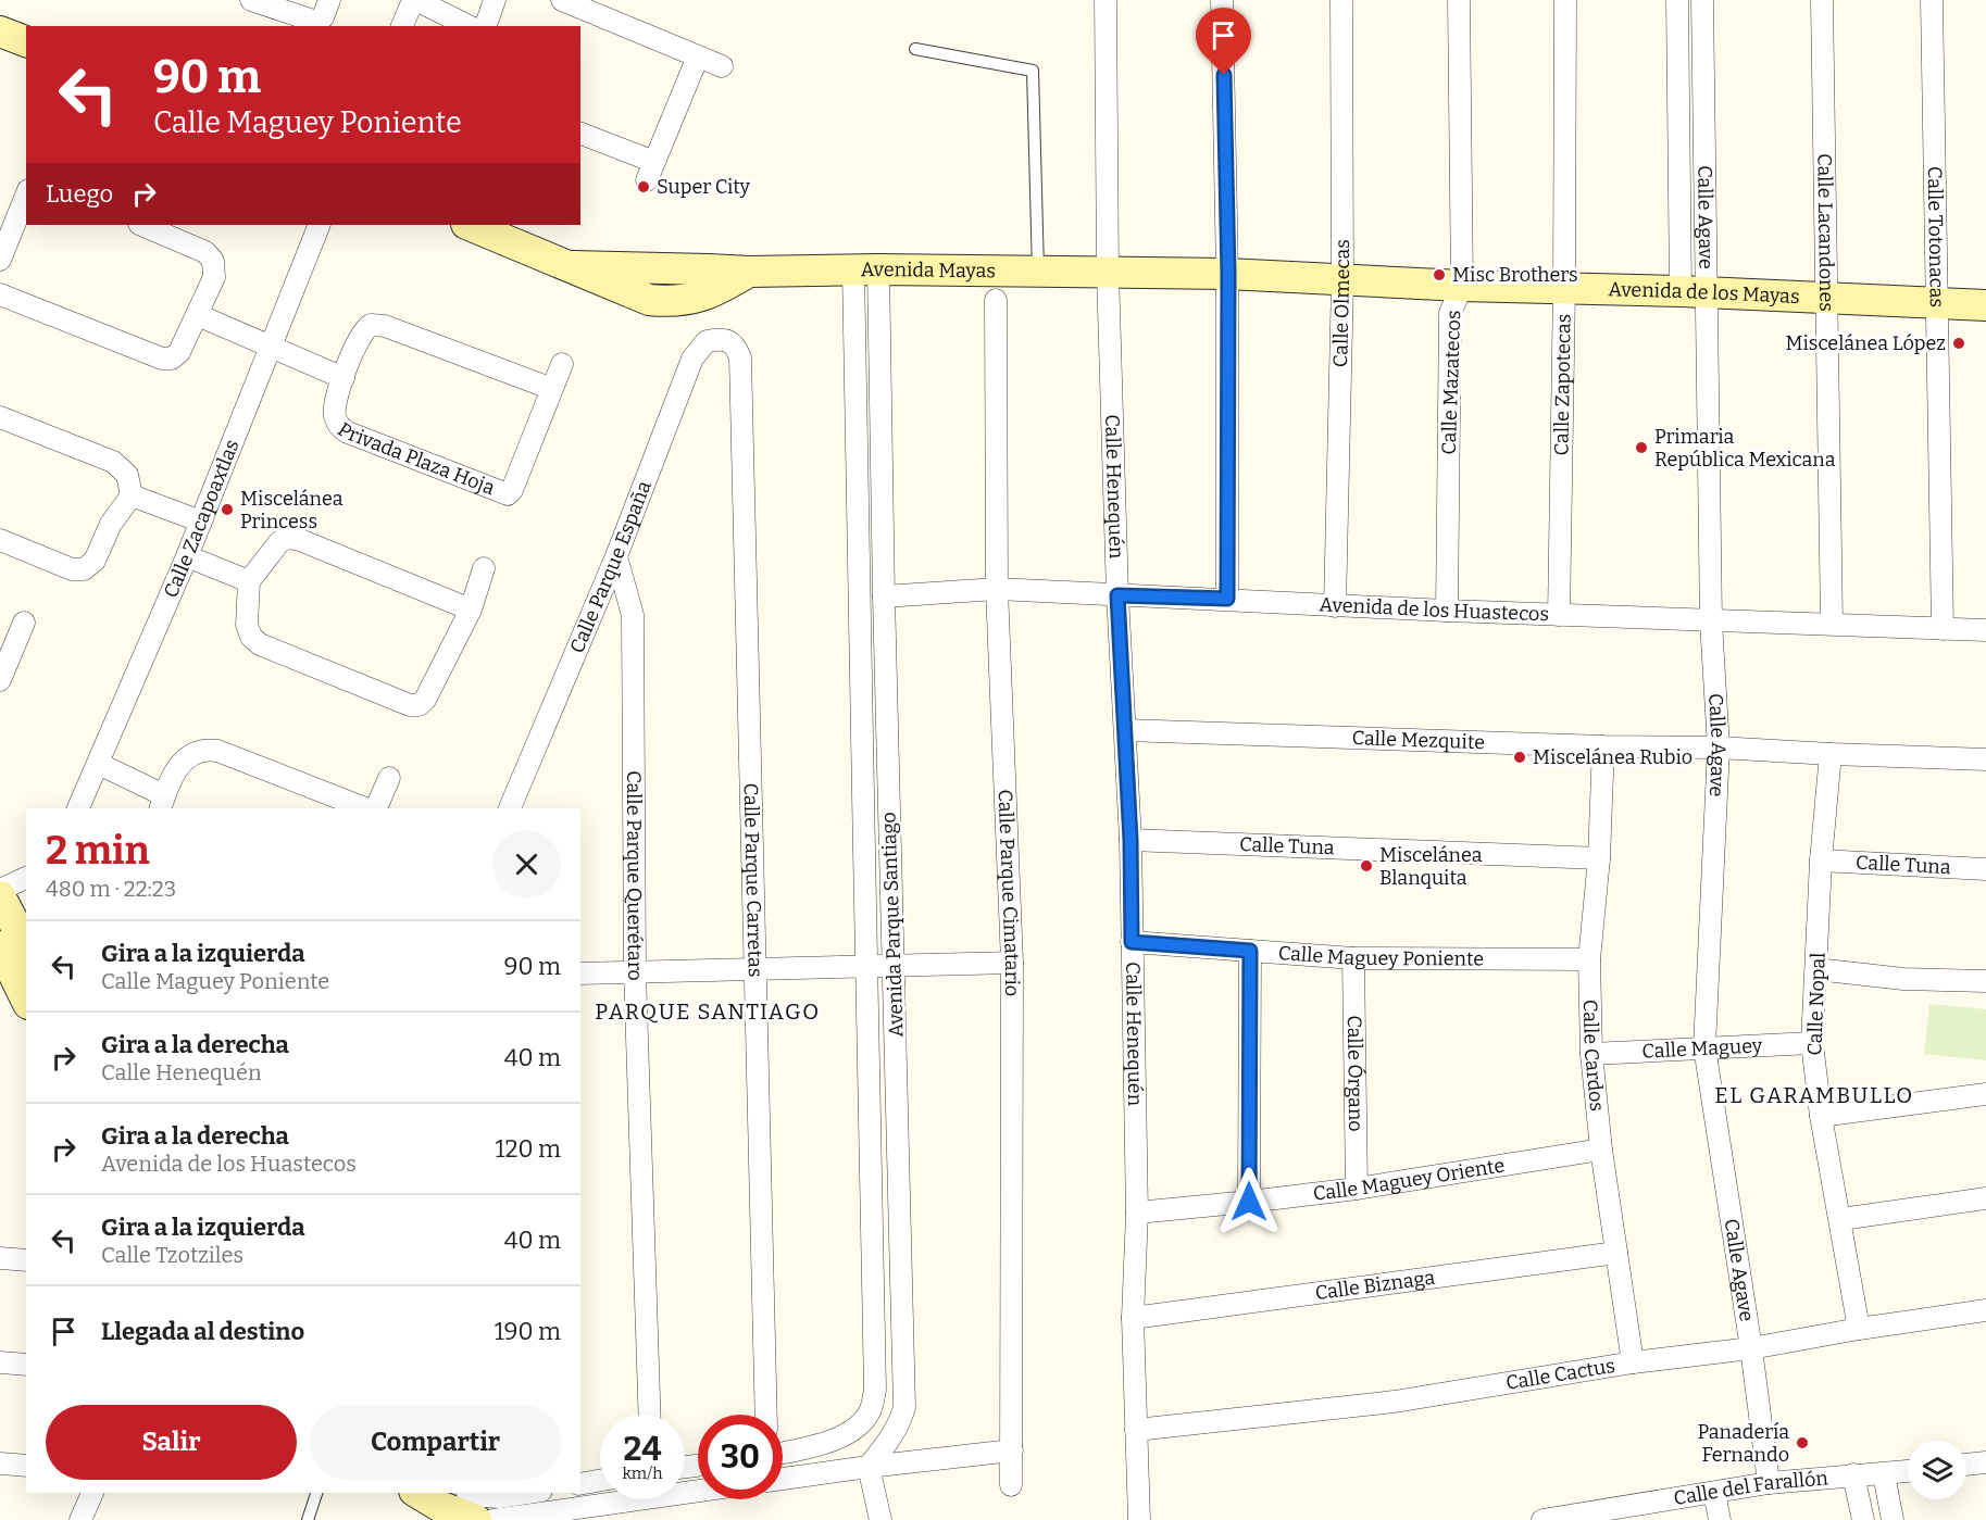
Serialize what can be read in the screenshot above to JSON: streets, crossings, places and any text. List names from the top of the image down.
{
  "streets": {
    "street": [
      "Calle Agave",
      "Calle Lacandones",
      "Calle Totonacas",
      "Avenida Mayas",
      "Avenida de los Mayas",
      "Calle Olmecas",
      "Calle Mazatecos",
      "Calle Zapotecas",
      "Privada Plaza Hoja",
      "Calle Henequén",
      "Calle Zacapoaxtlas",
      "Calle Parque España",
      "Avenida de los Huastecos",
      "Calle Mezquite",
      "Calle Tuna",
      "Calle Parque Querétaro",
      "Calle Parque Carretas",
      "Calle Parque Cimatario",
      "Avenida Parque Santiago",
      "Calle Maguey Poniente",
      "Calle Nopal",
      "Calle Maguey",
      "Calle Cardos",
      "Calle Órgano",
      "Calle Maguey Oriente",
      "Calle Biznaga",
      "Calle Cactus",
      "Calle del Farallón"
    ]
  },
  "crossings": [
    ["Calle Agave", "Avenida de los Mayas"],
    ["Calle Agave", "Avenida de los Huastecos"],
    ["Calle Agave", "Calle Mezquite"],
    ["Calle Agave", "Calle Maguey"],
    ["Calle Agave", "Calle Cactus"],
    ["Calle Agave", "Calle del Farallón"],
    ["Calle Lacandones", "Avenida de los Mayas"],
    ["Calle Lacandones", "Avenida de los Huastecos"],
    ["Calle Totonacas", "Avenida de los Mayas"],
    ["Calle Totonacas", "Avenida de los Huastecos"],
    ["Avenida Mayas", "Avenida de los Mayas"],
    ["Avenida Mayas", "Calle Henequén"],
    ["Avenida Mayas", "Avenida Parque Santiago"],
    ["Avenida de los Mayas", "Calle Olmecas"],
    ["Avenida de los Mayas", "Calle Mazatecos"],
    ["Avenida de los Mayas", "Calle Zapotecas"],
    ["Avenida de los Mayas", "Calle Henequén"],
    ["Calle Olmecas", "Avenida de los Huastecos"],
    ["Calle Mazatecos", "Avenida de los Huastecos"],
    ["Calle Zapotecas", "Avenida de los Huastecos"],
    ["Calle Henequén", "Avenida de los Huastecos"],
    ["Calle Henequén", "Calle Mezquite"],
    ["Calle Henequén", "Calle Tuna"],
    ["Calle Henequén", "Calle Maguey Poniente"],
    ["Calle Henequén", "Calle Maguey Oriente"],
    ["Calle Henequén", "Calle Biznaga"],
    ["Calle Henequén", "Calle Cactus"],
    ["Calle Parque España", "Calle Parque Querétaro"],
    ["Calle Parque España", "Calle Parque Carretas"],
    ["Avenida de los Huastecos", "Calle Parque Cimatario"],
    ["Avenida de los Huastecos", "Avenida Parque Santiago"],
    ["Calle Mezquite", "Calle Nopal"],
    ["Calle Mezquite", "Calle Cardos"],
    ["Calle Tuna", "Calle Nopal"],
    ["Calle Tuna", "Calle Cardos"],
    ["Calle Maguey Poniente", "Calle Cardos"],
    ["Calle Maguey Poniente", "Calle Órgano"],
    ["Calle Nopal", "Calle Maguey"],
    ["Calle Nopal", "Calle Cactus"],
    ["Calle Maguey", "Calle Cardos"],
    ["Calle Cardos", "Calle Maguey Oriente"],
    ["Calle Cardos", "Calle Biznaga"],
    ["Calle Cardos", "Calle Cactus"],
    ["Calle Órgano", "Calle Maguey Oriente"]
  ],
  "districts": ["PARQUE SANTIAGO", "EL GARAMBULLO"],
  "places": [
    "Super City",
    "Misc Brothers",
    "Miscelánea López",
    "Primaria República Mexicana",
    "Miscelánea Princess",
    "Miscelánea Rubio",
    "Miscelánea Blanquita",
    "Panadería Fernando"
  ],
  "page": {
    "turn": ["90 m", "Calle Maguey Poniente"],
    "then": "Luego",
    "heading": ["2 min", "480 m · 22:23"],
    "list": [
      {
        "name": "Gira a la izquierda",
        "note": "Calle Maguey Poniente",
        "value": "90 m"
      },
      {
        "name": "Gira a la derecha",
        "note": "Calle Henequén",
        "value": "40 m"
      },
      {
        "name": "Gira a la derecha",
        "note": "Avenida de los Huastecos",
        "value": "120 m"
      },
      {
        "name": "Gira a la izquierda",
        "note": "Calle Tzotziles",
        "value": "40 m"
      },
      {
        "name": "Llegada al destino",
        "value": "190 m"
      }
    ],
    "buttons": ["Salir", "Compartir"],
    "speed": "24 km/h",
    "limit": "30"
  }
}
